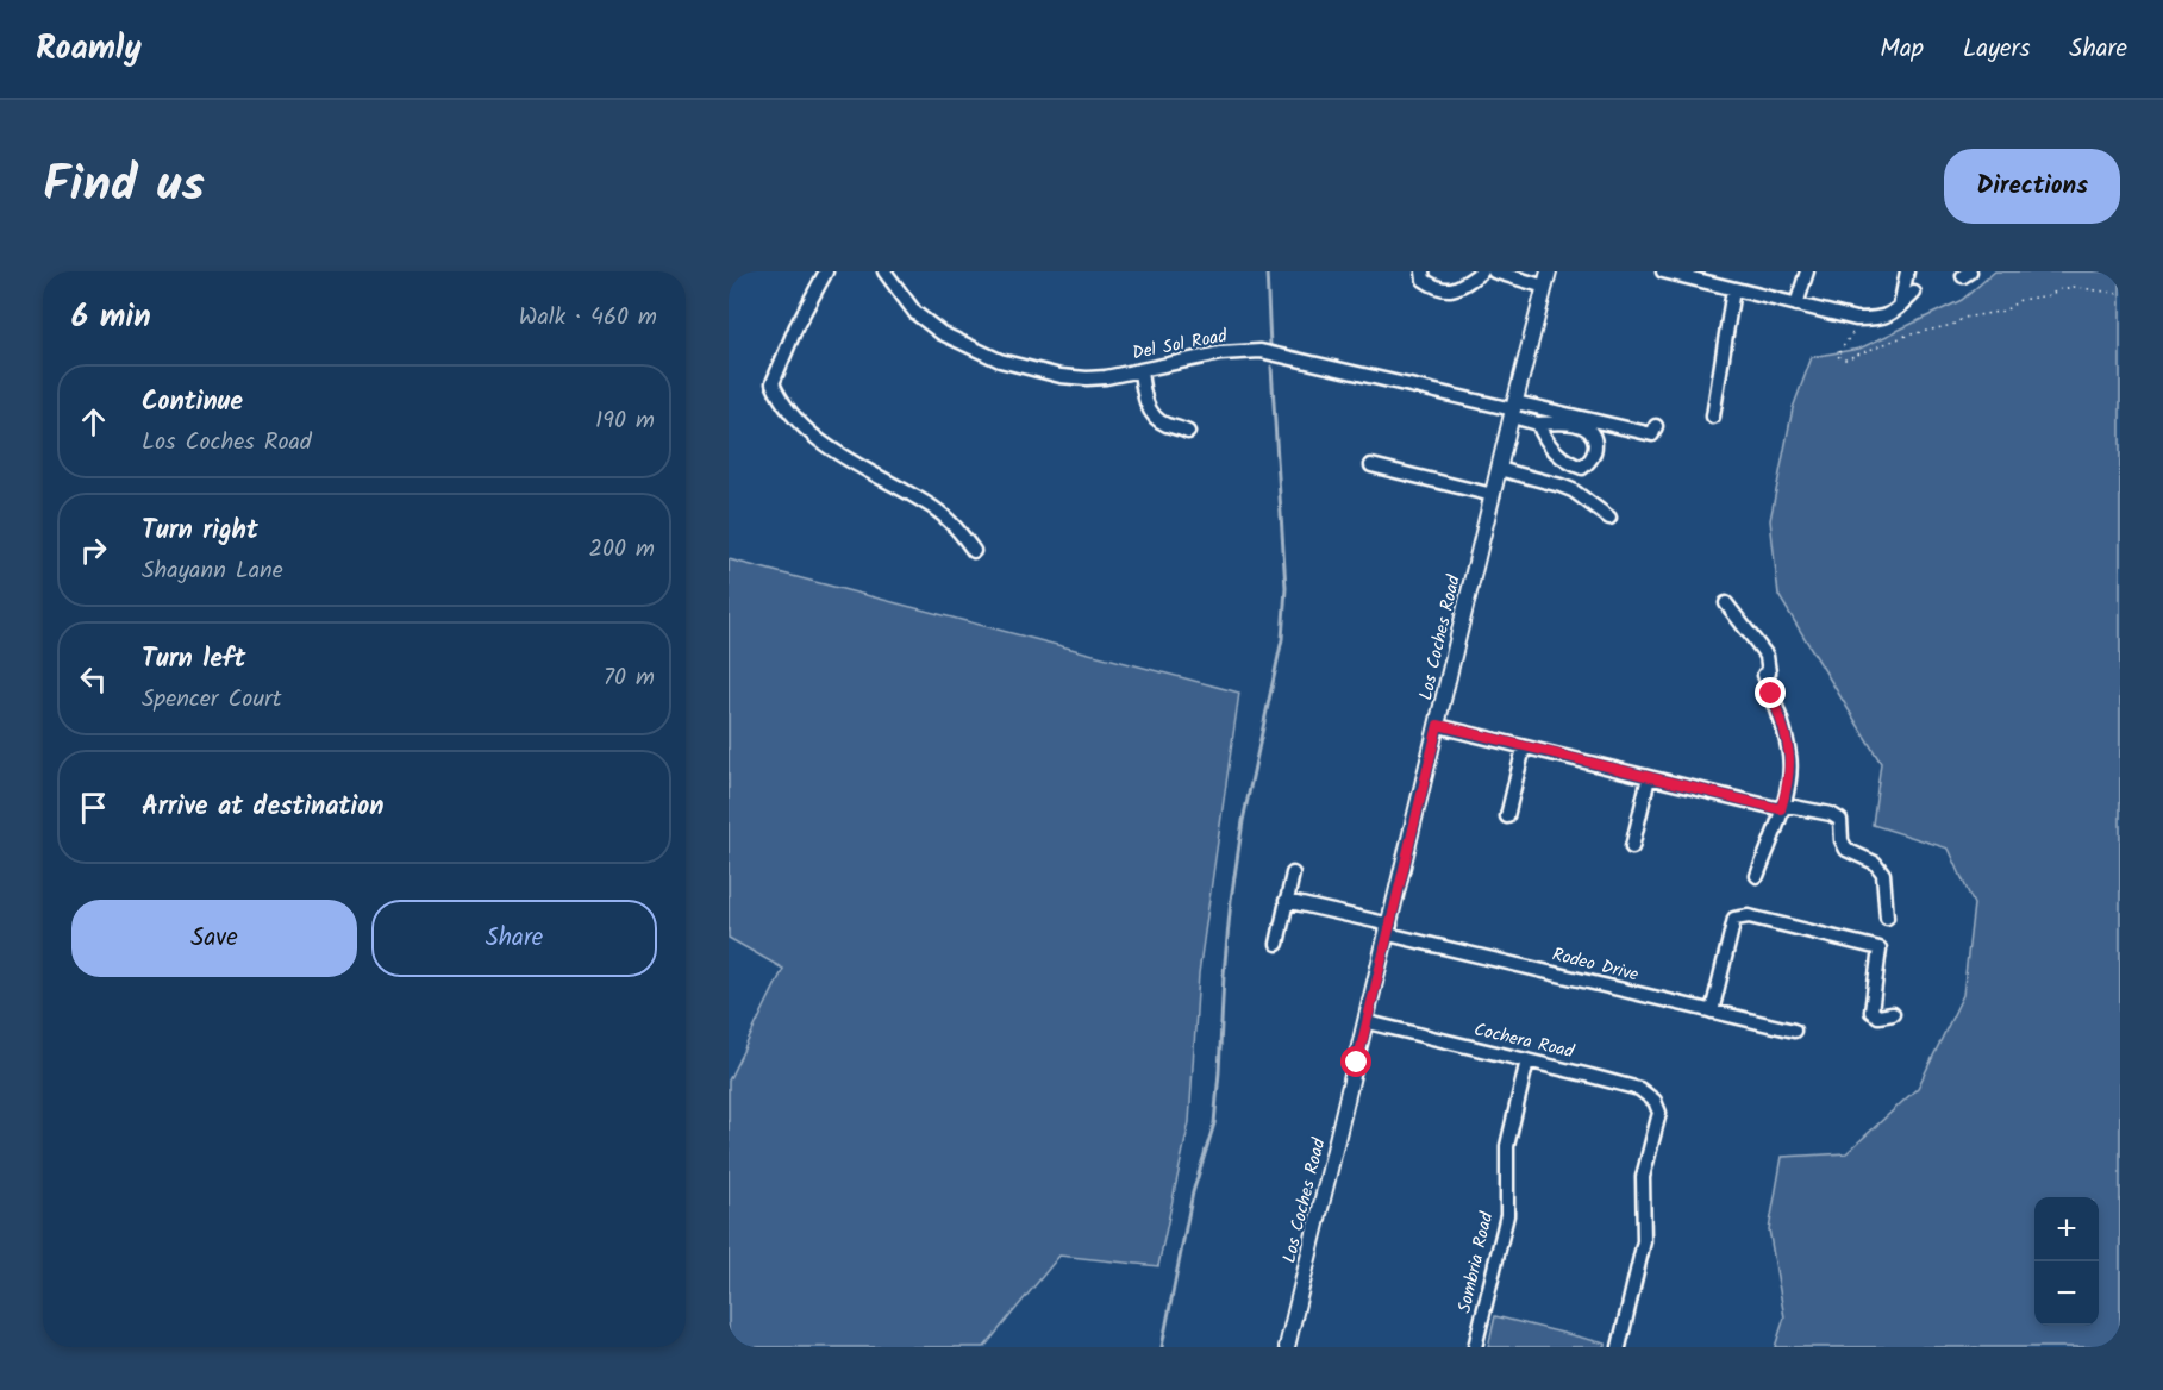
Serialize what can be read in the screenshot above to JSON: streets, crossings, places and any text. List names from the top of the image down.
{
  "streets": {
    "main road": ["Los Coches Road"],
    "street": [
      "Del Sol Road",
      "Rodeo Drive",
      "Cochera Road",
      "Sombria Road"
    ]
  },
  "crossings": [
    ["Del Sol Road", "Los Coches Road"],
    ["Los Coches Road", "Rodeo Drive"],
    ["Los Coches Road", "Cochera Road"],
    ["Cochera Road", "Sombria Road"]
  ],
  "page": {
    "header": "Roamly",
    "nav": ["Map", "Layers", "Share"],
    "title": "Find us",
    "buttons": [
      "Directions",
      ["Save", "Share"]
    ],
    "heading": ["6 min", "Walk · 460 m"],
    "list": [
      ["Continue", "Los Coches Road", "190 m"],
      ["Turn right", "Shayann Lane", "200 m"],
      ["Turn left", "Spencer Court", "70 m"],
      "Arrive at destination"
    ],
    "map_buttons": ["+", "−"]
  }
}
